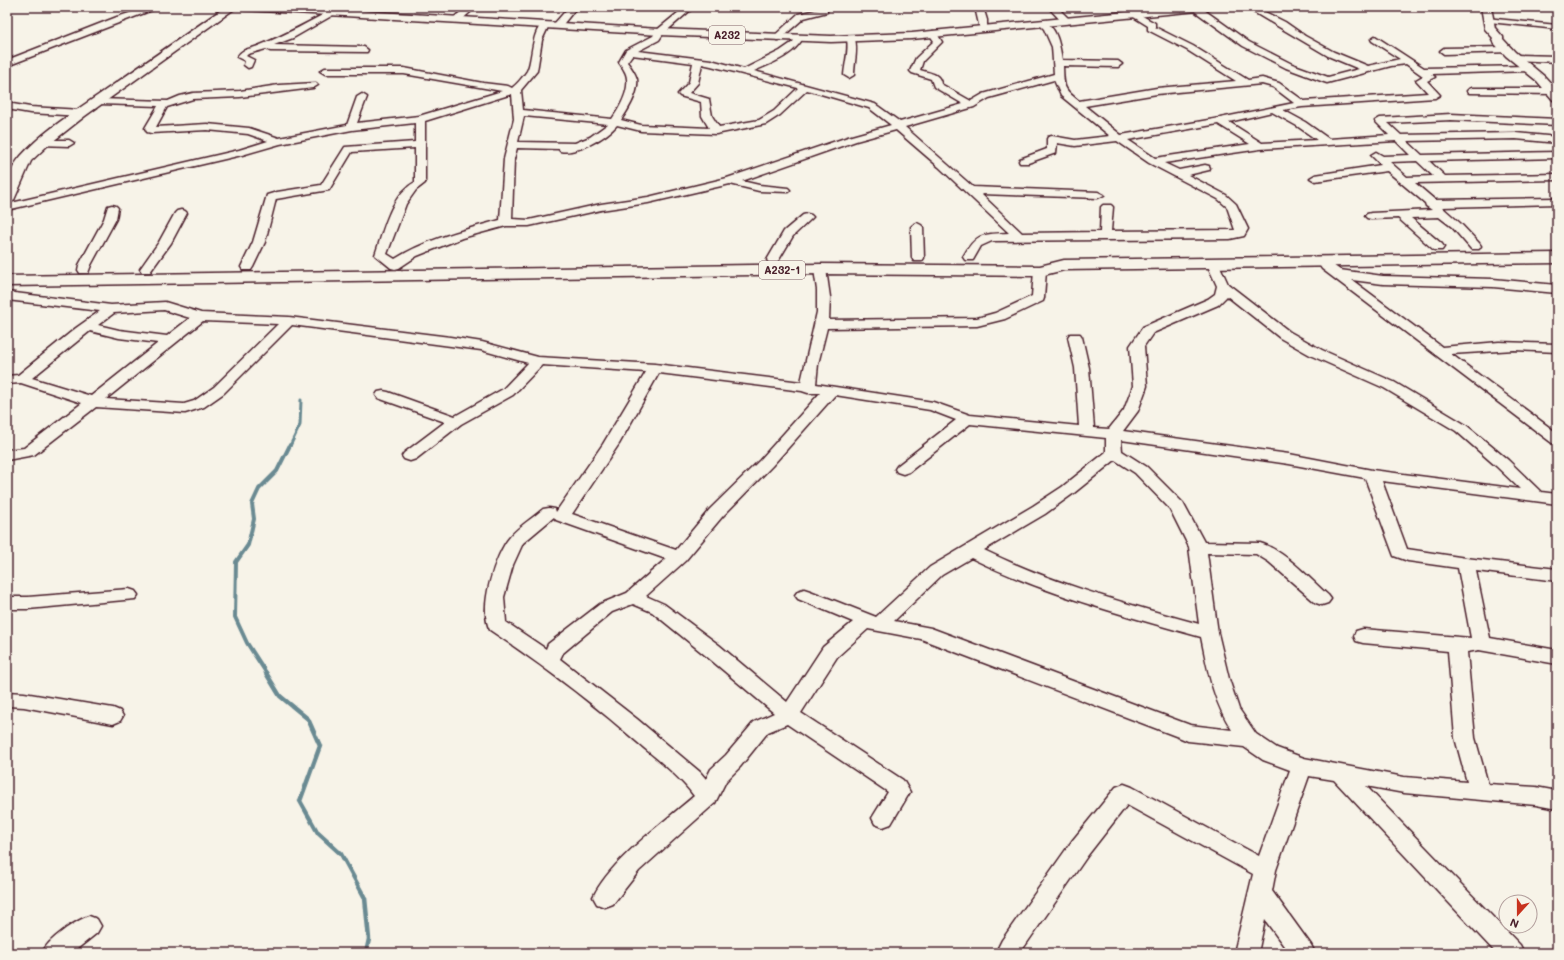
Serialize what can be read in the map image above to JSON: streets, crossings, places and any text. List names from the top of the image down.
{
  "streets": {
    "highway": ["A232-1"],
    "main road": ["A232"]
  },
  "north": "bottom"
}
